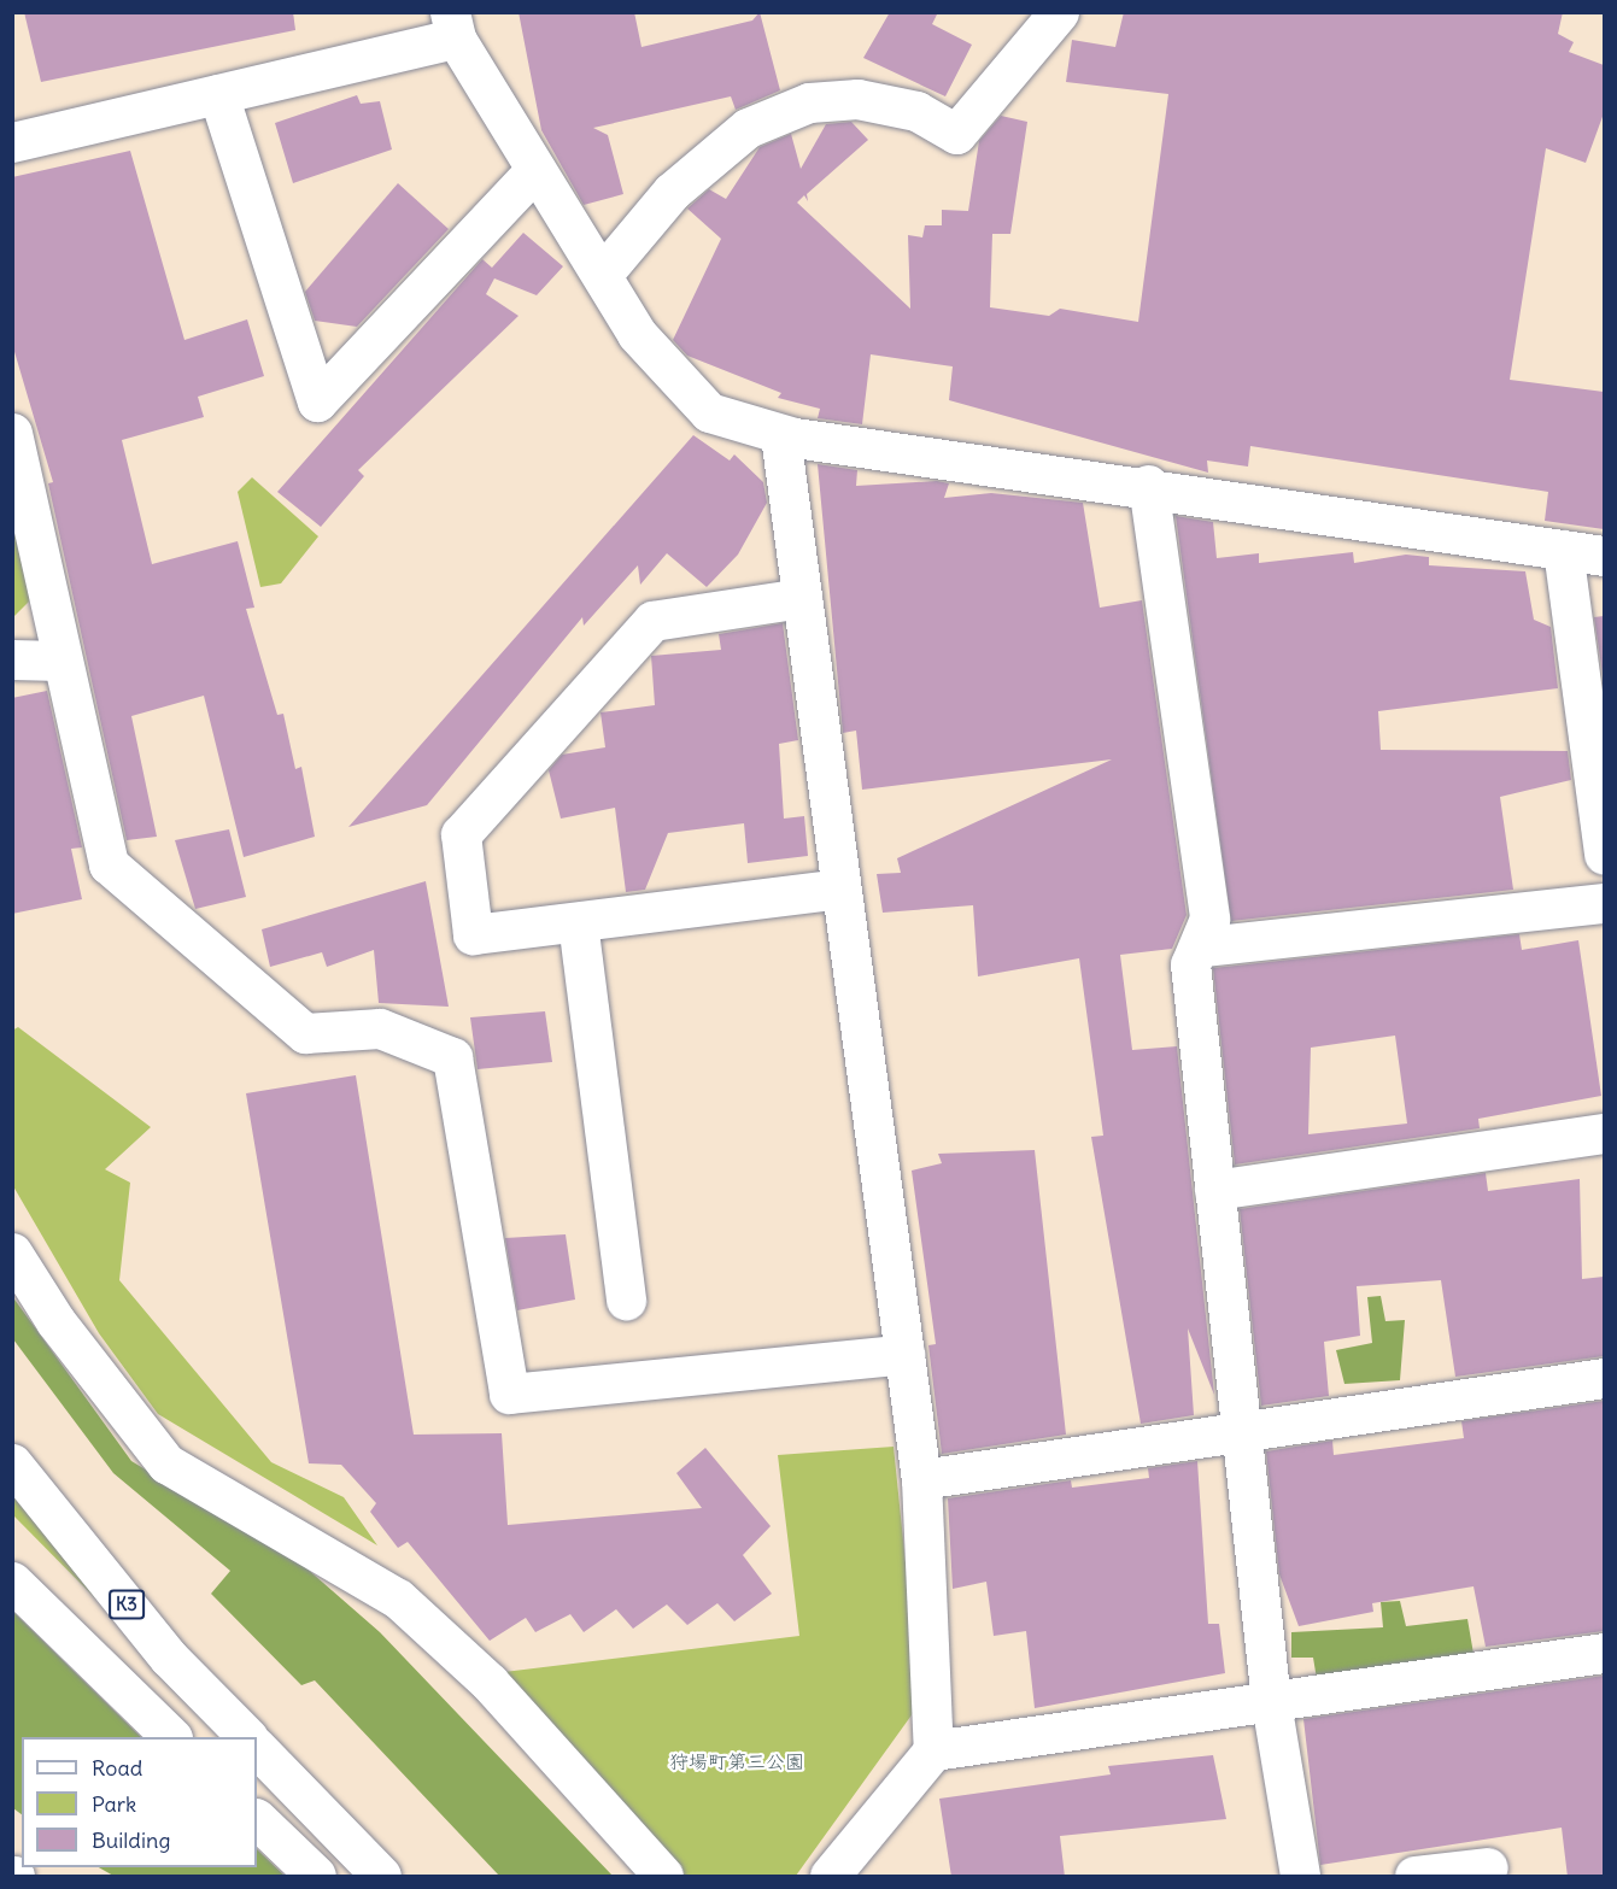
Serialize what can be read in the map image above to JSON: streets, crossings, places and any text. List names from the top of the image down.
{
  "streets": {
    "main road": ["K3"]
  },
  "parks": ["狩場町第三公園"],
  "legend": ["Road", "Park", "Building"]
}
